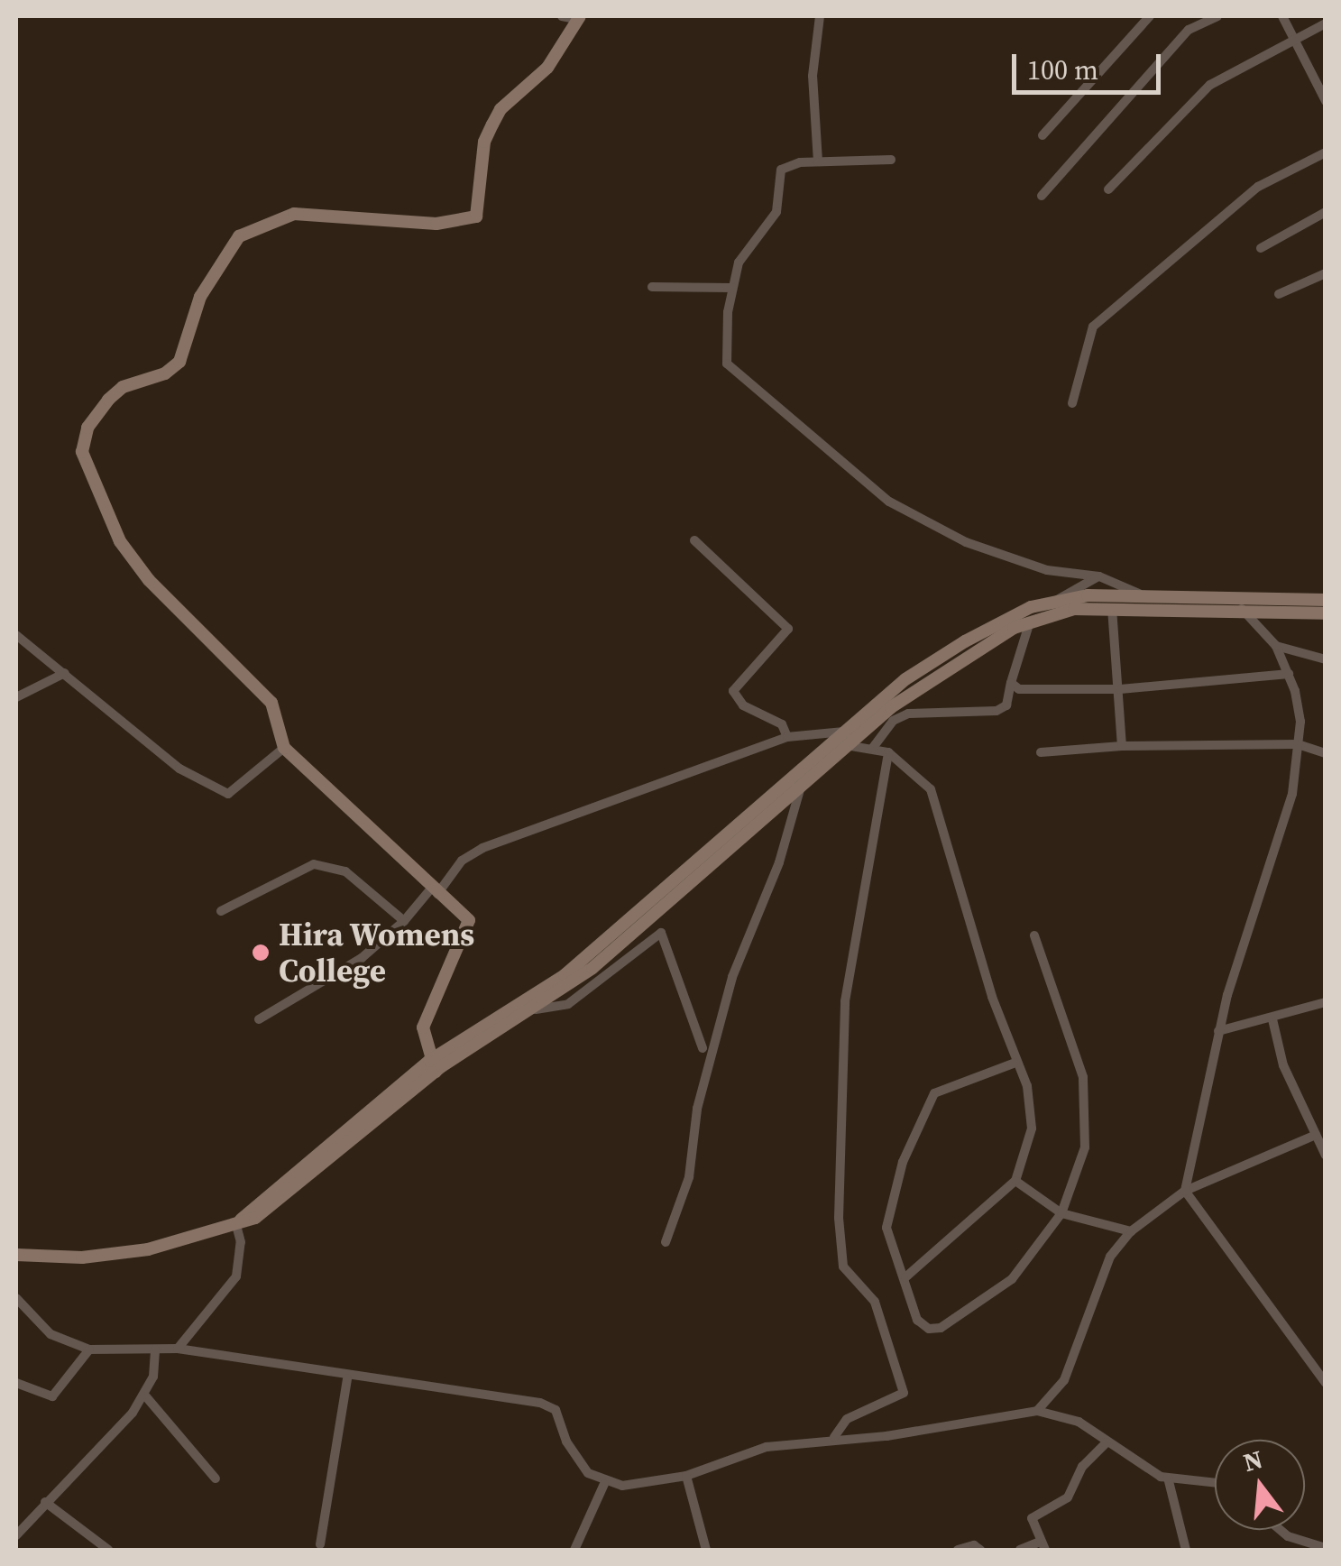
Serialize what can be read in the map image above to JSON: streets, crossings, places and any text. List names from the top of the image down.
{
  "places": ["Hira Womens College"],
  "scale_bar": "100 m",
  "north": "top"
}
